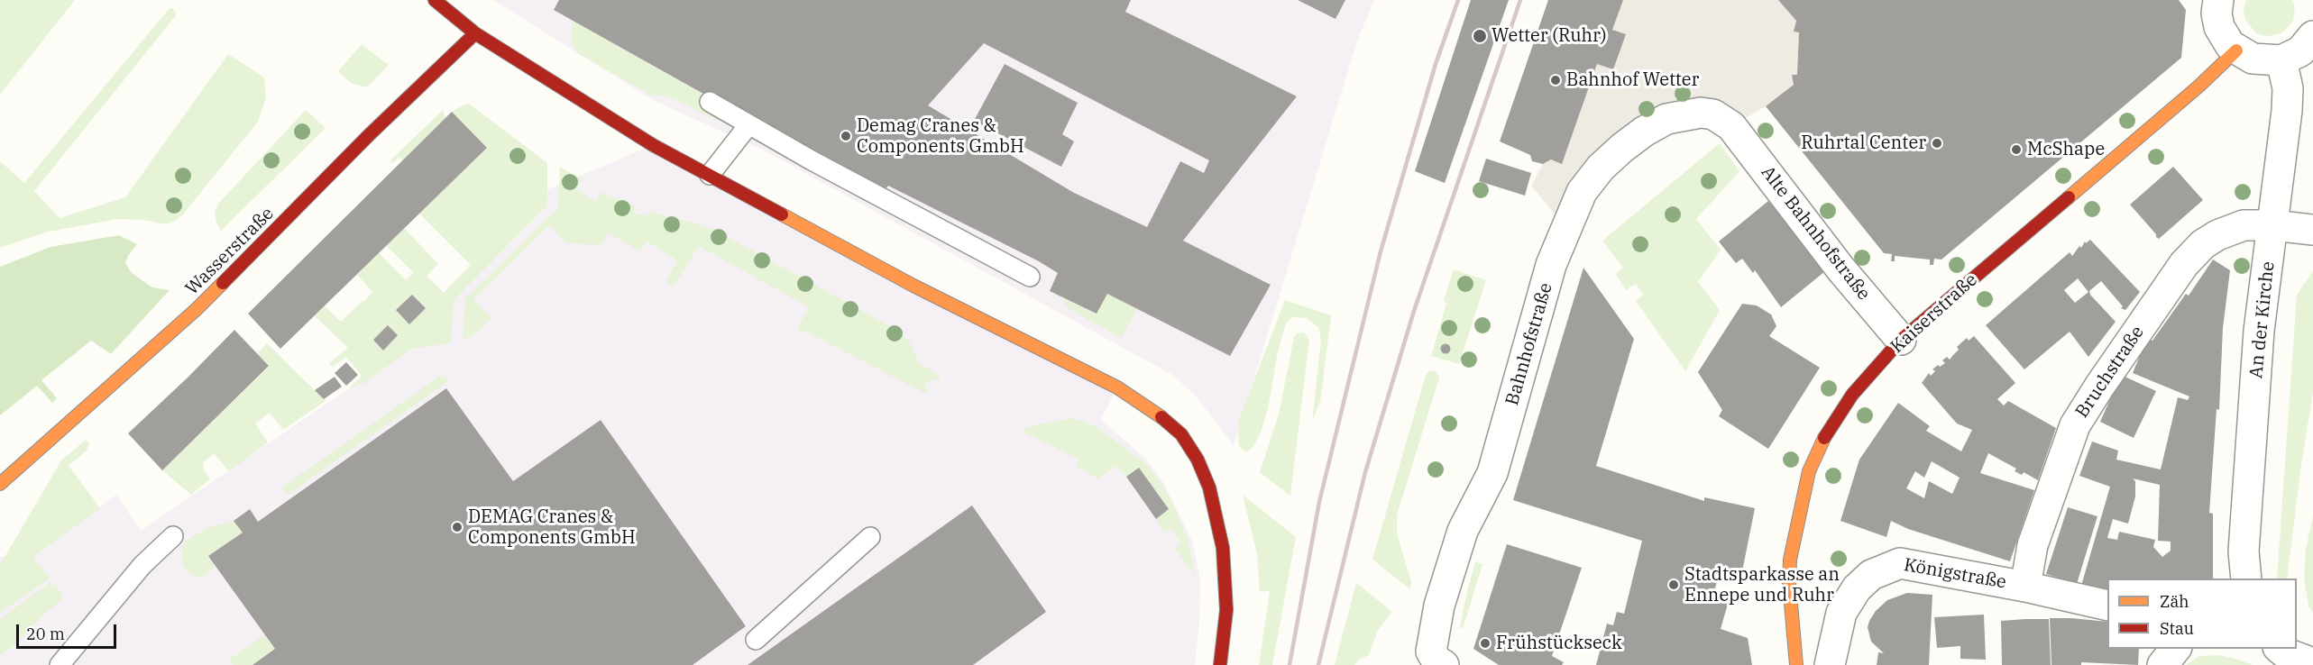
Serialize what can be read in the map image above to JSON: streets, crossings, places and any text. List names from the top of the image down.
{
  "streets": {
    "street": [
      "Alte Bahnhofstraße",
      "Wasserstraße",
      "Kaiserstraße",
      "An der Kirche",
      "Bahnhofstraße",
      "Bruchstraße",
      "Königstraße"
    ]
  },
  "crossings": [
    ["Alte Bahnhofstraße", "Kaiserstraße"],
    ["Alte Bahnhofstraße", "Bahnhofstraße"],
    ["An der Kirche", "Bruchstraße"],
    ["Bruchstraße", "Königstraße"]
  ],
  "places": [
    "Wetter (Ruhr)",
    "Bahnhof Wetter",
    "Demag Cranes & Components GmbH",
    "Ruhrtal Center",
    "McShape",
    "DEMAG Cranes & Components GmbH",
    "Stadtsparkasse an Ennepe und Ruhr",
    "Frühstückseck"
  ],
  "legend": ["Zäh", "Stau"],
  "scale_bar": "20 m"
}
